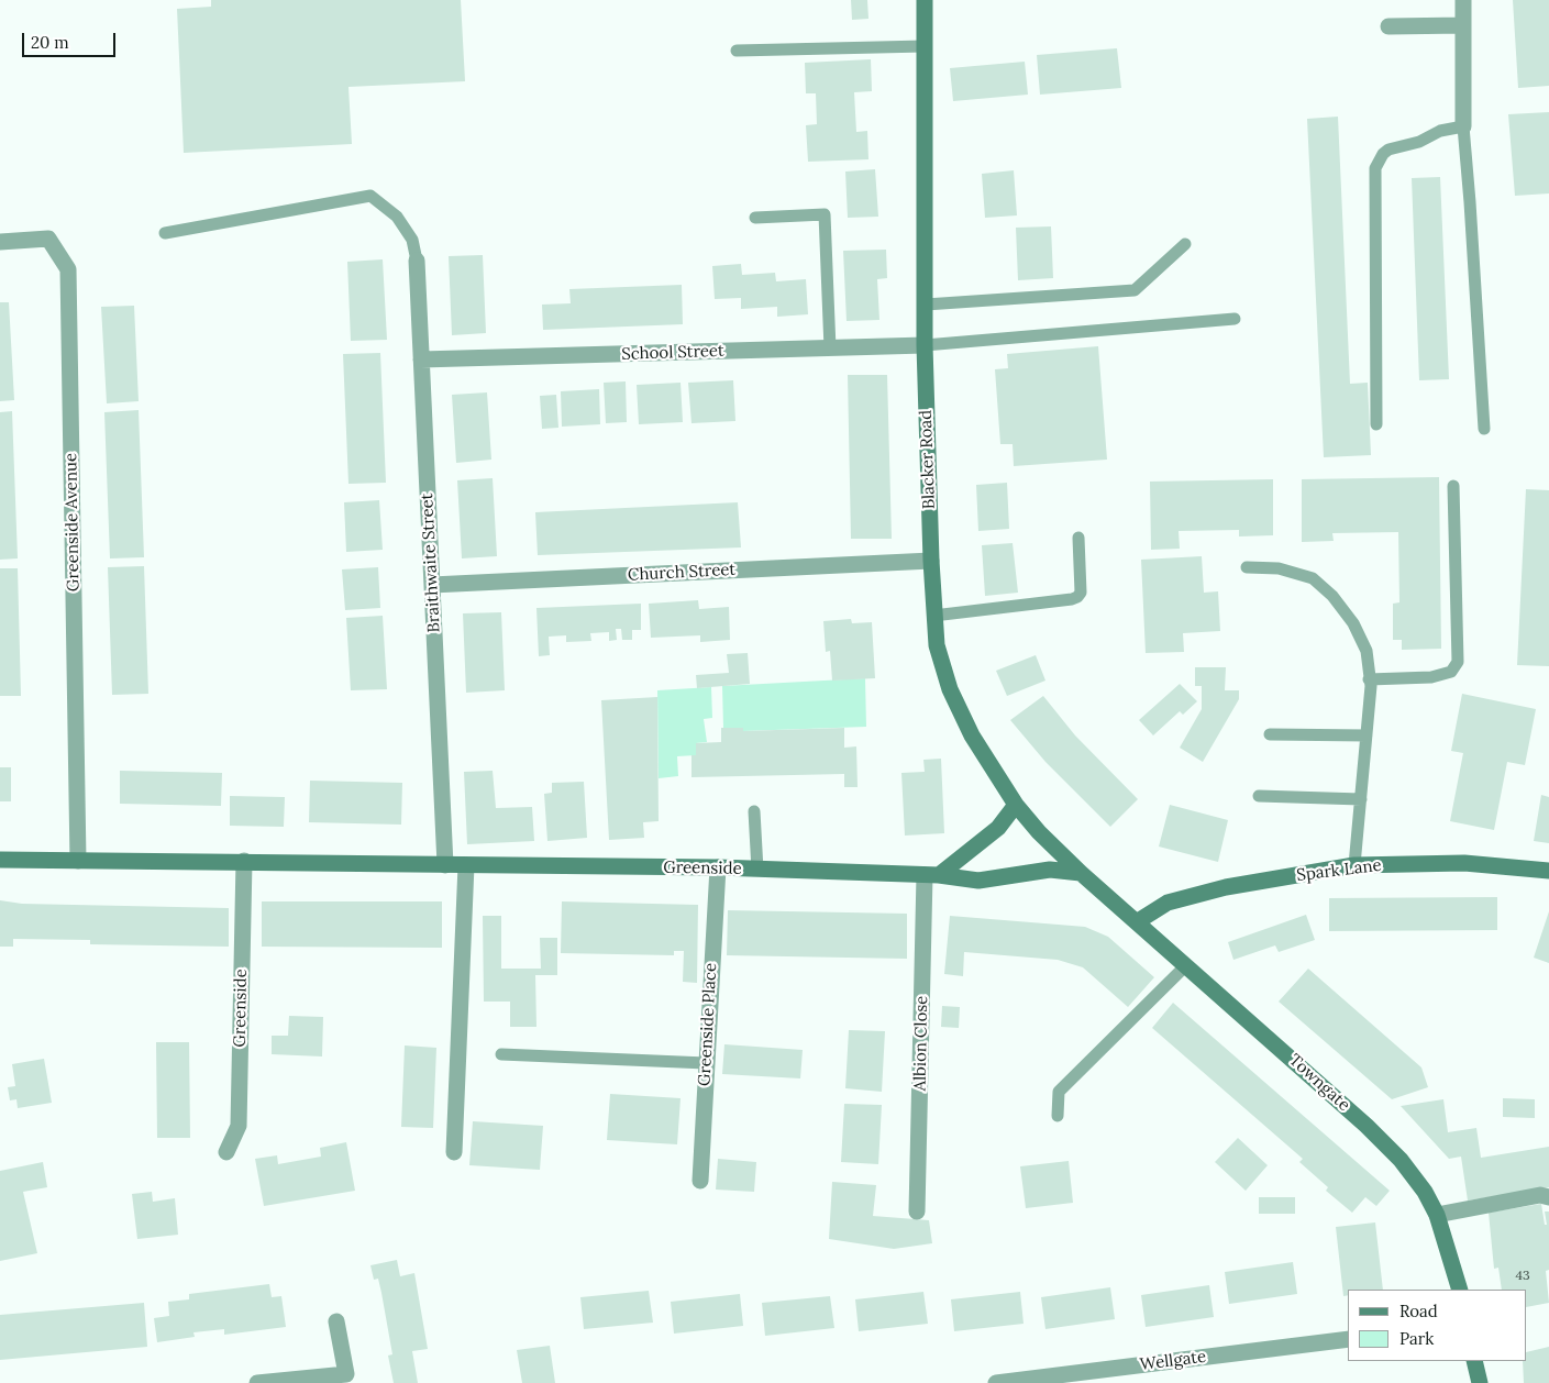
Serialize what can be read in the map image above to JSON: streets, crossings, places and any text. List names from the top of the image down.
{
  "streets": {
    "main road": [
      "Blacker Road",
      "Greenside",
      "Spark Lane",
      "Towngate"
    ],
    "street": [
      "School Street",
      "Greenside Avenue",
      "Braithwaite Street",
      "Church Street",
      "Greenside Place",
      "Albion Close",
      "Wellgate"
    ]
  },
  "crossings": [
    ["School Street", "Blacker Road"],
    ["School Street", "Braithwaite Street"],
    ["Blacker Road", "Church Street"],
    ["Blacker Road", "Greenside"],
    ["Blacker Road", "Towngate"],
    ["Greenside Avenue", "Greenside"],
    ["Braithwaite Street", "Church Street"],
    ["Braithwaite Street", "Greenside"],
    ["Greenside", "Greenside Place"],
    ["Greenside", "Albion Close"],
    ["Greenside", "Towngate"],
    ["Spark Lane", "Towngate"]
  ],
  "house_numbers": ["43"],
  "legend": ["Road", "Park"],
  "scale_bar": "20 m"
}
